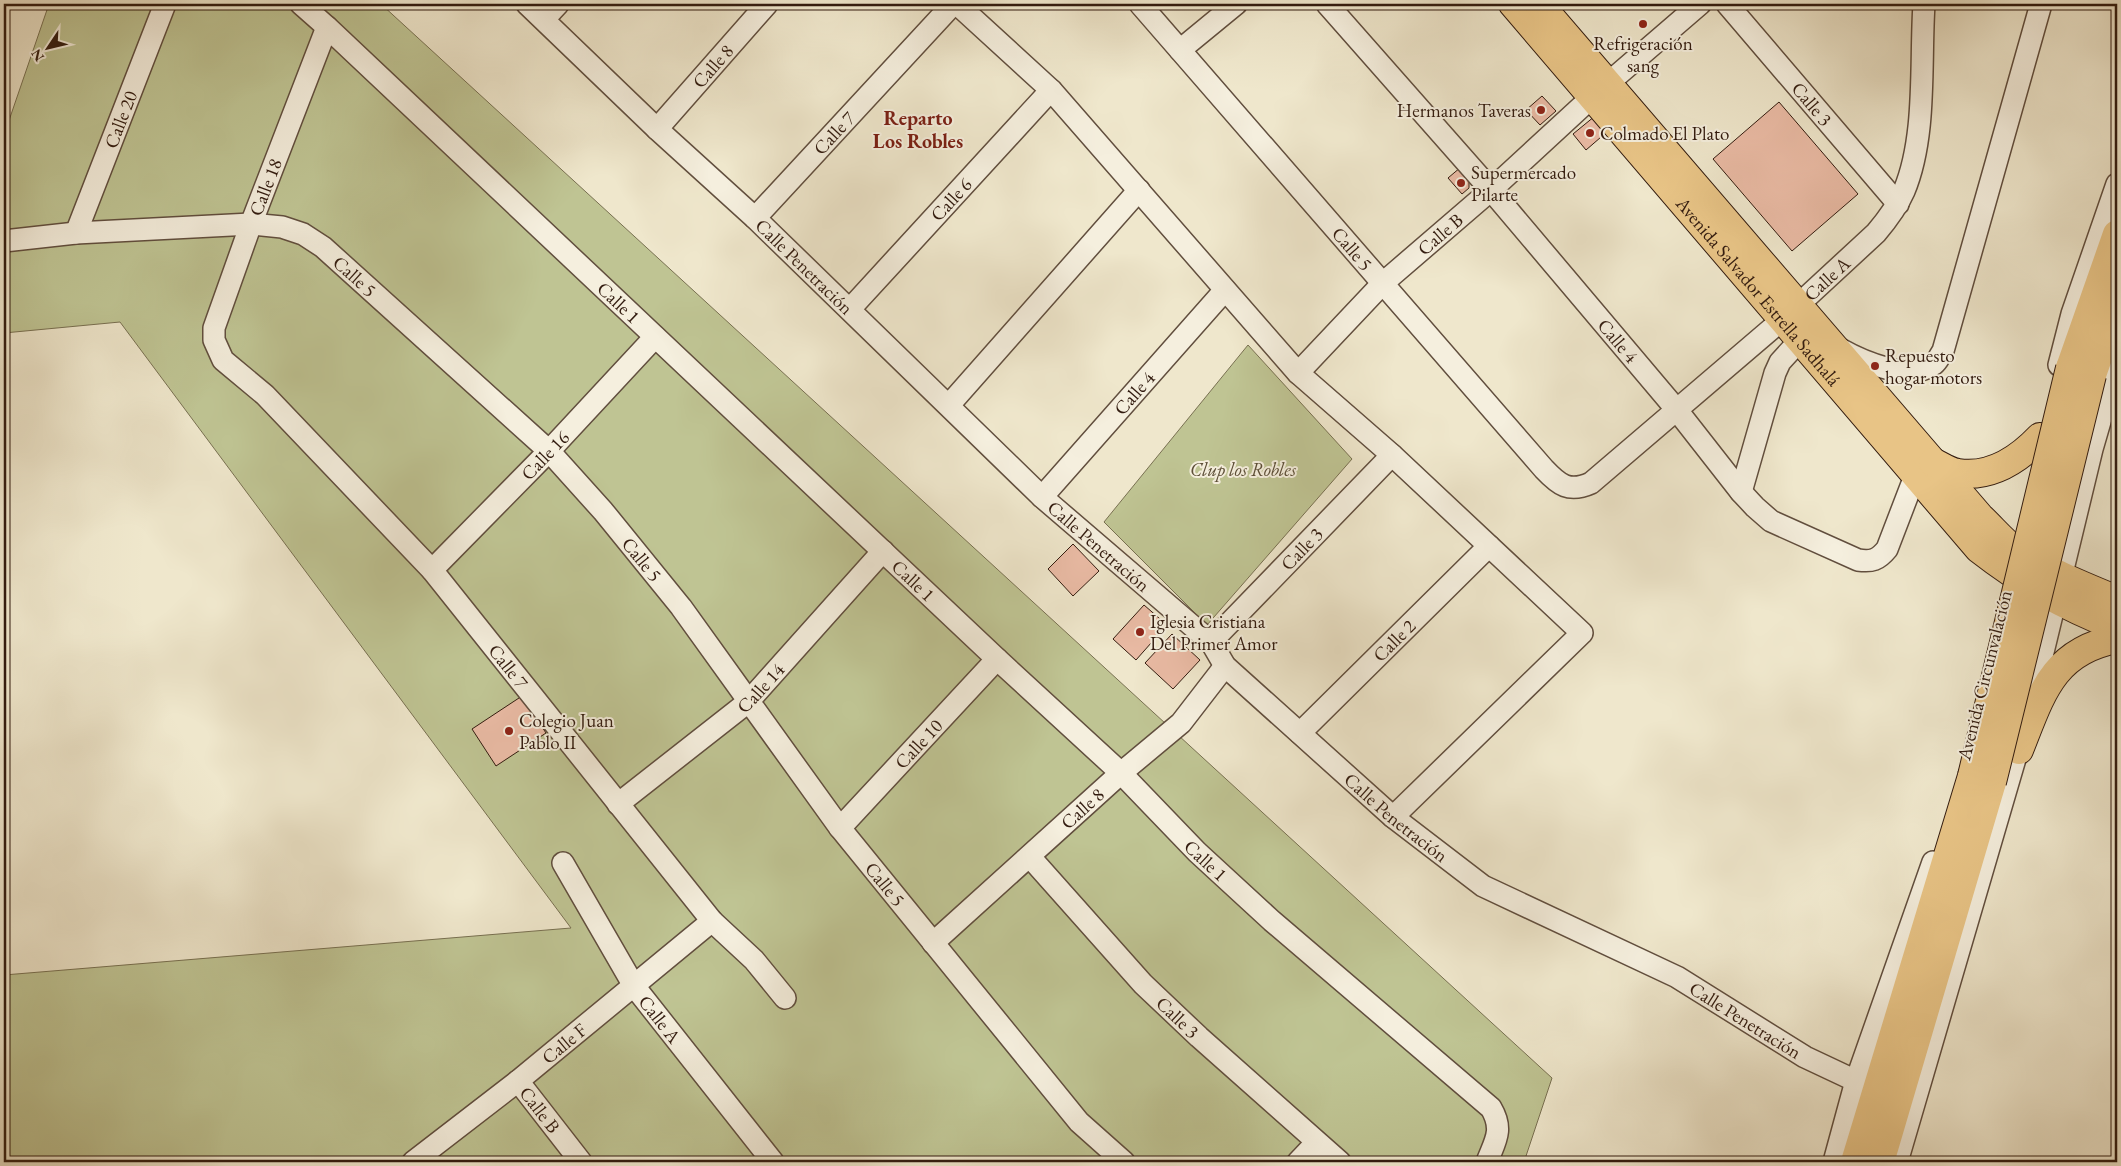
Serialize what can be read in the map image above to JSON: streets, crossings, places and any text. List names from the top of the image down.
{
  "streets": {
    "main road": ["Avenida Salvador Estrella Sadhalá", "Avenida Circunvalación"],
    "street": [
      "Calle 8",
      "Calle 3",
      "Calle 20",
      "Calle 7",
      "Calle 18",
      "Calle 6",
      "Calle B",
      "Calle 5",
      "Calle Penetración",
      "Calle A",
      "Calle 1",
      "Calle 4",
      "Calle 16",
      "Calle 2",
      "Calle 14",
      "Calle 10",
      "Calle F"
    ]
  },
  "crossings": [
    ["Calle 8", "Calle 3"],
    ["Calle 8", "Calle 5"],
    ["Calle 8", "Calle Penetración"],
    ["Calle 8", "Calle 1"],
    ["Calle 3", "Calle Penetración"],
    ["Calle 3", "Calle A"],
    ["Calle 20", "Calle 5"],
    ["Calle 7", "Calle 18"],
    ["Calle 7", "Calle Penetración"],
    ["Calle 7", "Calle 16"],
    ["Calle 7", "Calle 14"],
    ["Calle 7", "Calle F"],
    ["Calle 18", "Calle 5"],
    ["Calle 18", "Calle 1"],
    ["Calle 6", "Calle Penetración"],
    ["Calle B", "Calle 5"],
    ["Calle B", "Avenida Salvador Estrella Sadhalá"],
    ["Calle B", "Calle 4"],
    ["Calle B", "Calle F"],
    ["Calle 5", "Calle A"],
    ["Calle 5", "Calle 16"],
    ["Calle 5", "Calle 14"],
    ["Calle 5", "Calle 10"],
    ["Calle Penetración", "Calle 4"],
    ["Calle Penetración", "Calle 2"],
    ["Calle Penetración", "Avenida Circunvalación"],
    ["Calle A", "Avenida Salvador Estrella Sadhalá"],
    ["Calle A", "Calle 4"],
    ["Calle A", "Calle F"],
    ["Avenida Salvador Estrella Sadhalá", "Calle 4"],
    ["Avenida Salvador Estrella Sadhalá", "Avenida Circunvalación"],
    ["Calle 1", "Calle 16"],
    ["Calle 1", "Calle 14"],
    ["Calle 1", "Calle 10"]
  ],
  "districts": ["Reparto Los Robles"],
  "parks": ["Clup los Robles"],
  "places": [
    "Refrigeración sang",
    "Hermanos Taveras",
    "Colmado El Plato",
    "Supermercado Pilarte",
    "Repuesto hogar motors",
    "Iglesia Cristiana Del Primer Amor",
    "Colegio Juan Pablo II"
  ],
  "north": "bottom left"
}
